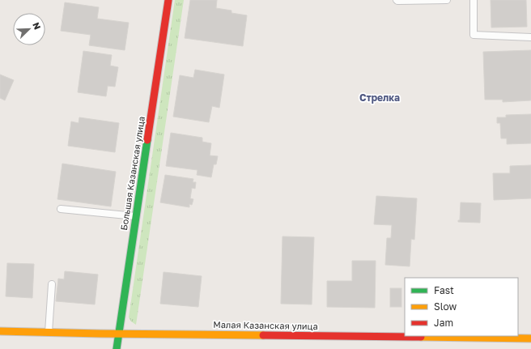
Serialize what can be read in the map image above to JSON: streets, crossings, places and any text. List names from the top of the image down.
{
  "streets": {
    "street": ["Большая Казанская улица", "Малая Казанская улица"]
  },
  "crossings": [
    ["Большая Казанская улица", "Малая Казанская улица"]
  ],
  "districts": ["Стрелка"],
  "legend": ["Fast", "Slow", "Jam"],
  "north": "top right"
}
